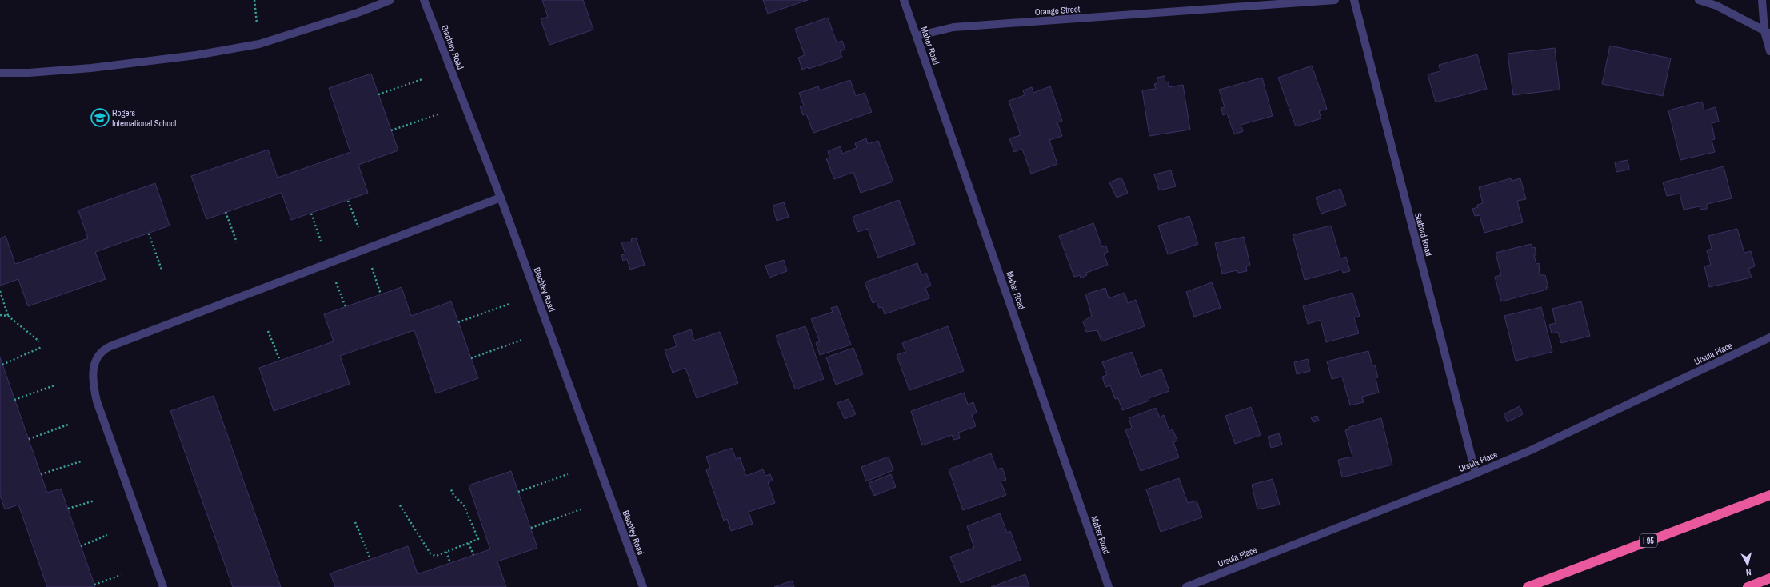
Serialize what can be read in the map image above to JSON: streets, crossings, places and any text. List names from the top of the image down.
{
  "streets": {
    "highway": ["I 95"],
    "street": [
      "Orange Street",
      "Maher Road",
      "Blachley Road",
      "Stafford Road",
      "Ursula Place"
    ]
  },
  "crossings": [
    ["Orange Street", "Maher Road"],
    ["Stafford Road", "Ursula Place"]
  ],
  "places": {
    "school or university": ["Rogers International School"]
  },
  "north": "bottom"
}
